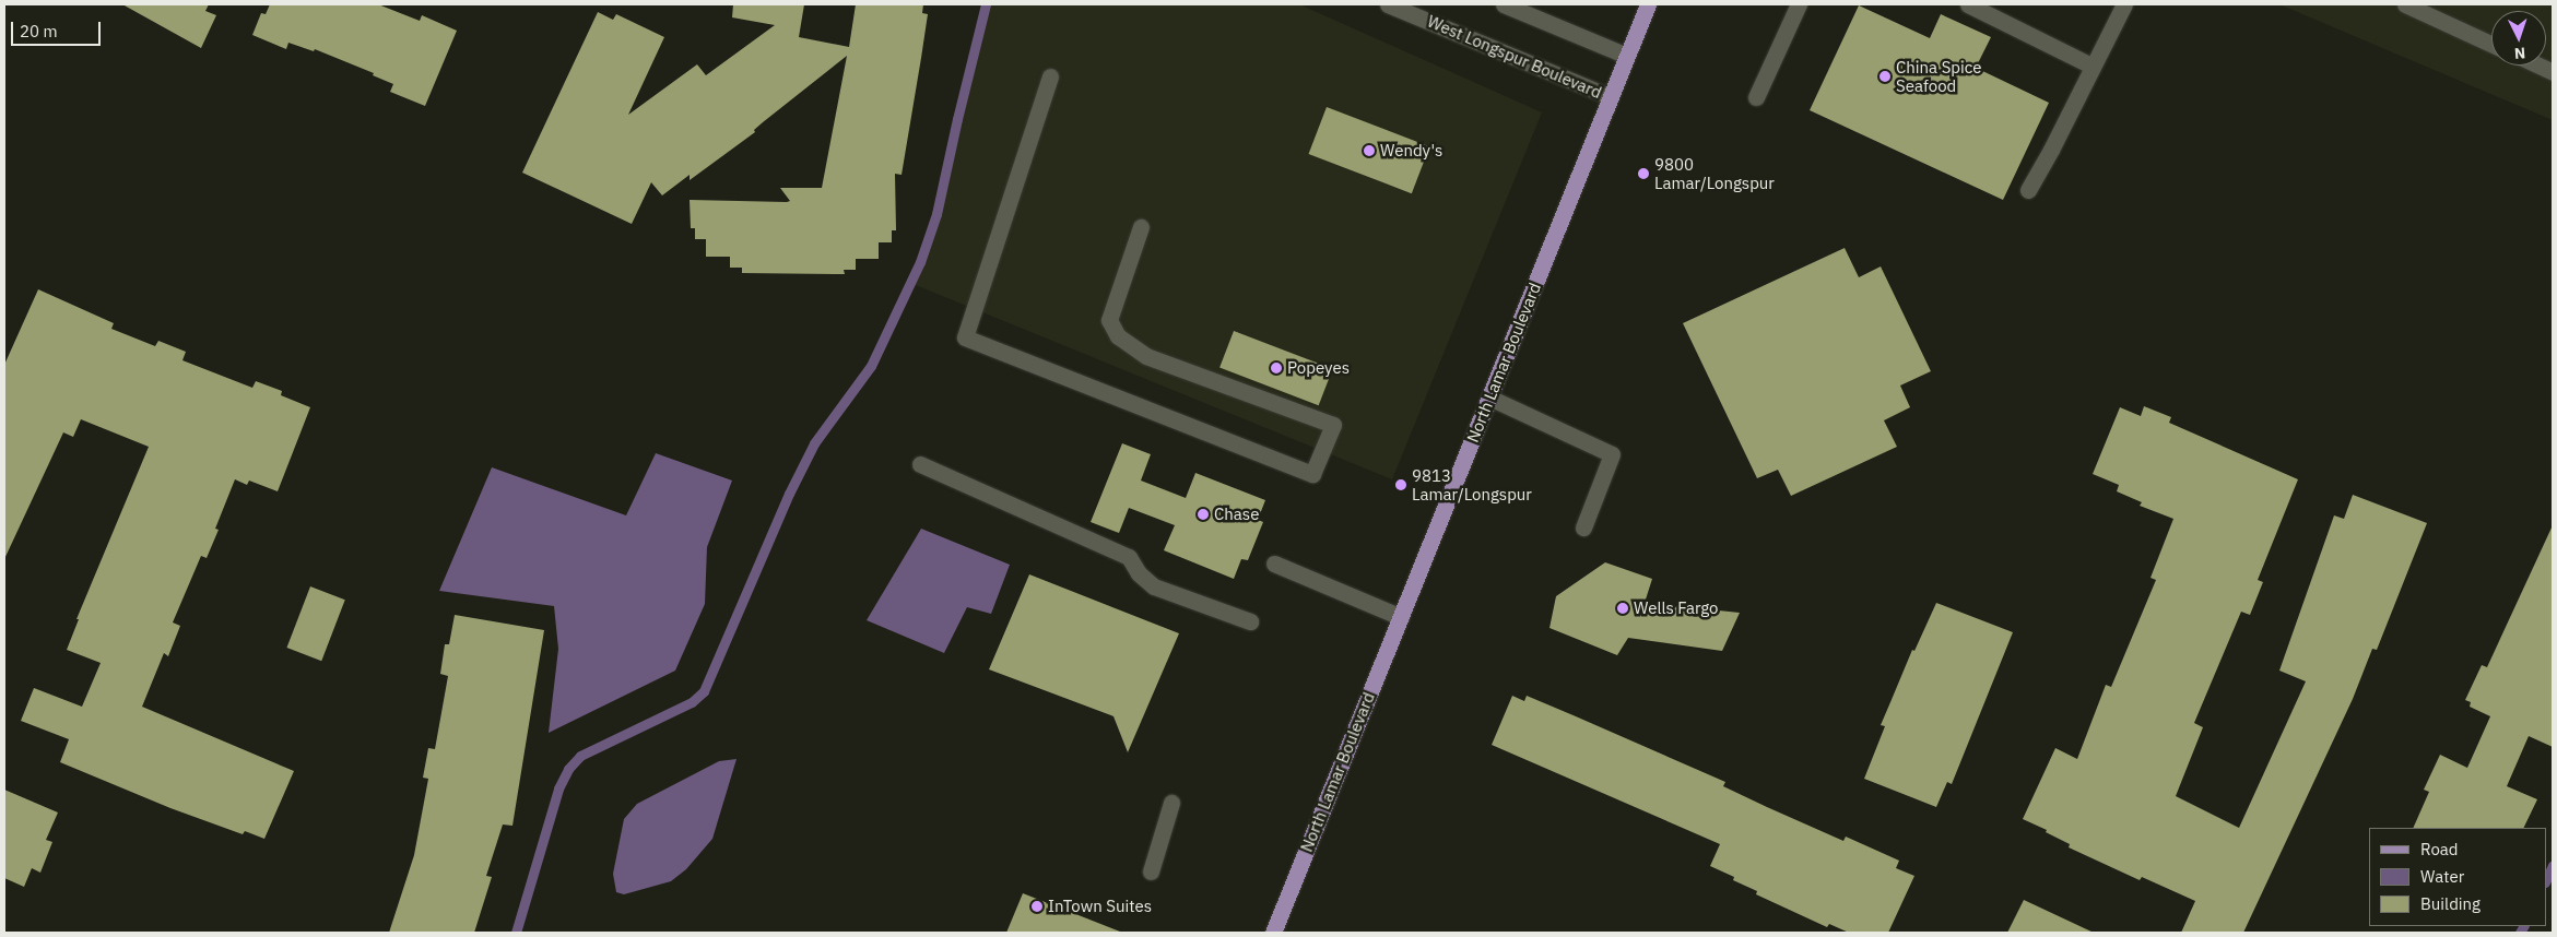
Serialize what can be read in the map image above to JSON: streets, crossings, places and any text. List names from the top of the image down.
{
  "streets": {
    "main road": ["North Lamar Boulevard"],
    "street": ["West Longspur Boulevard"]
  },
  "crossings": [
    ["West Longspur Boulevard", "North Lamar Boulevard"]
  ],
  "places": [
    "China Spice Seafood",
    "Wendy's",
    "9800 Lamar/Longspur",
    "Popeyes",
    "9813 Lamar/Longspur",
    "Chase",
    "Wells Fargo",
    "InTown Suites"
  ],
  "legend": ["Road", "Water", "Building"],
  "scale_bar": "20 m",
  "north": "bottom"
}
